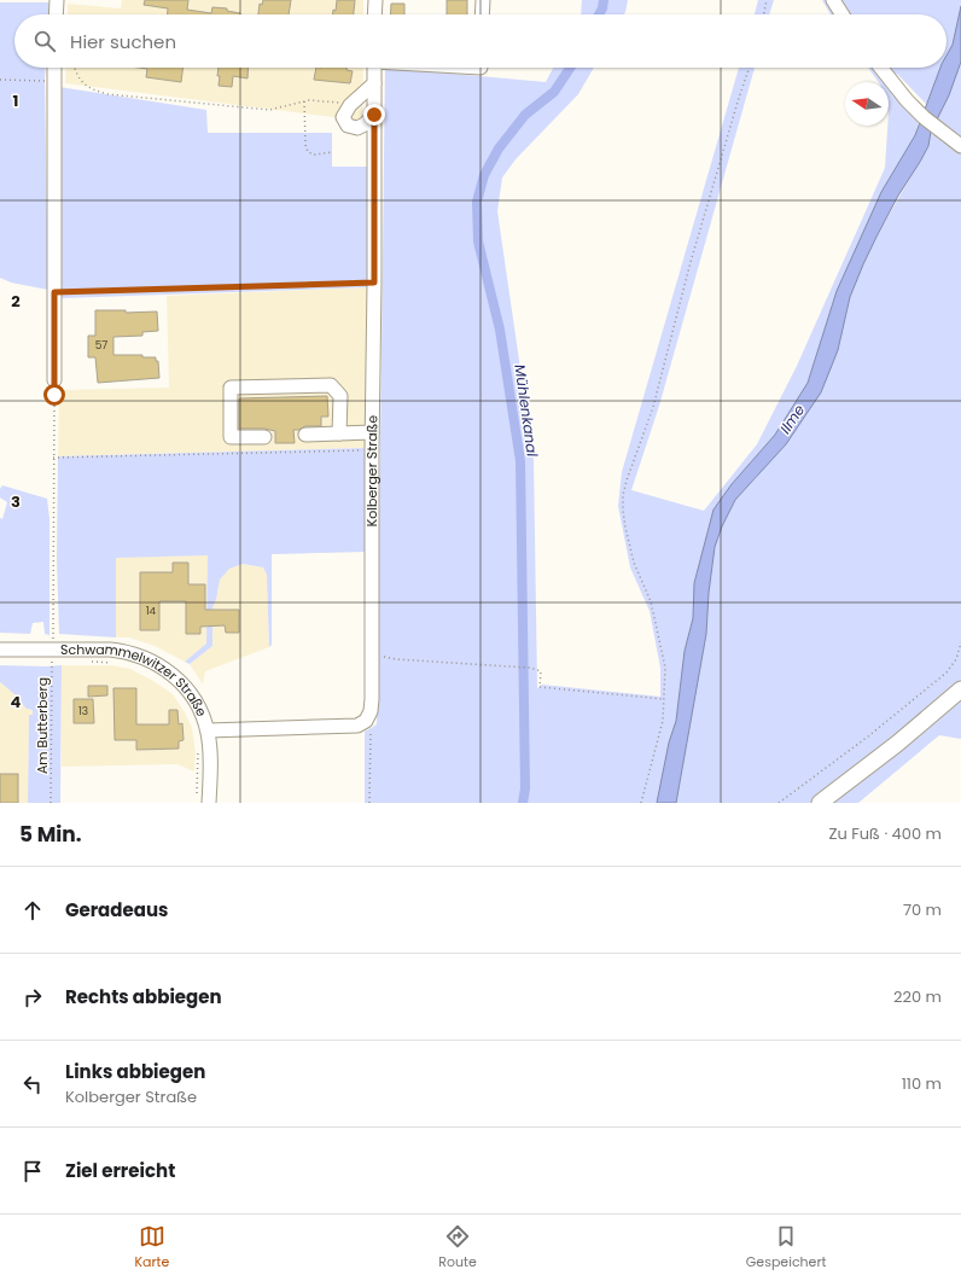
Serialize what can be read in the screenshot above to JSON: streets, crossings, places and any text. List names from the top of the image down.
{
  "streets": {
    "street": ["Kolberger Straße", "Schwammelwitzer Straße"],
    "path": ["Am Butterberg"]
  },
  "crossings": [
    ["Schwammelwitzer Straße", "Am Butterberg"]
  ],
  "water": ["Mühlenkanal", "Ilme"],
  "house_numbers": ["57", "14", "13"],
  "north": "left",
  "page": {
    "search": "Hier suchen",
    "heading": ["5 Min.", "Zu Fuß · 400 m"],
    "list": [
      ["Geradeaus", "70 m"],
      ["Rechts abbiegen", "220 m"],
      ["Links abbiegen", "Kolberger Straße", "110 m"],
      "Ziel erreicht"
    ],
    "nav": ["Karte", "Route", "Gespeichert"]
  },
  "grid": {
    "rows": [
      "1",
      "2",
      "3",
      "4"
    ]
  }
}
